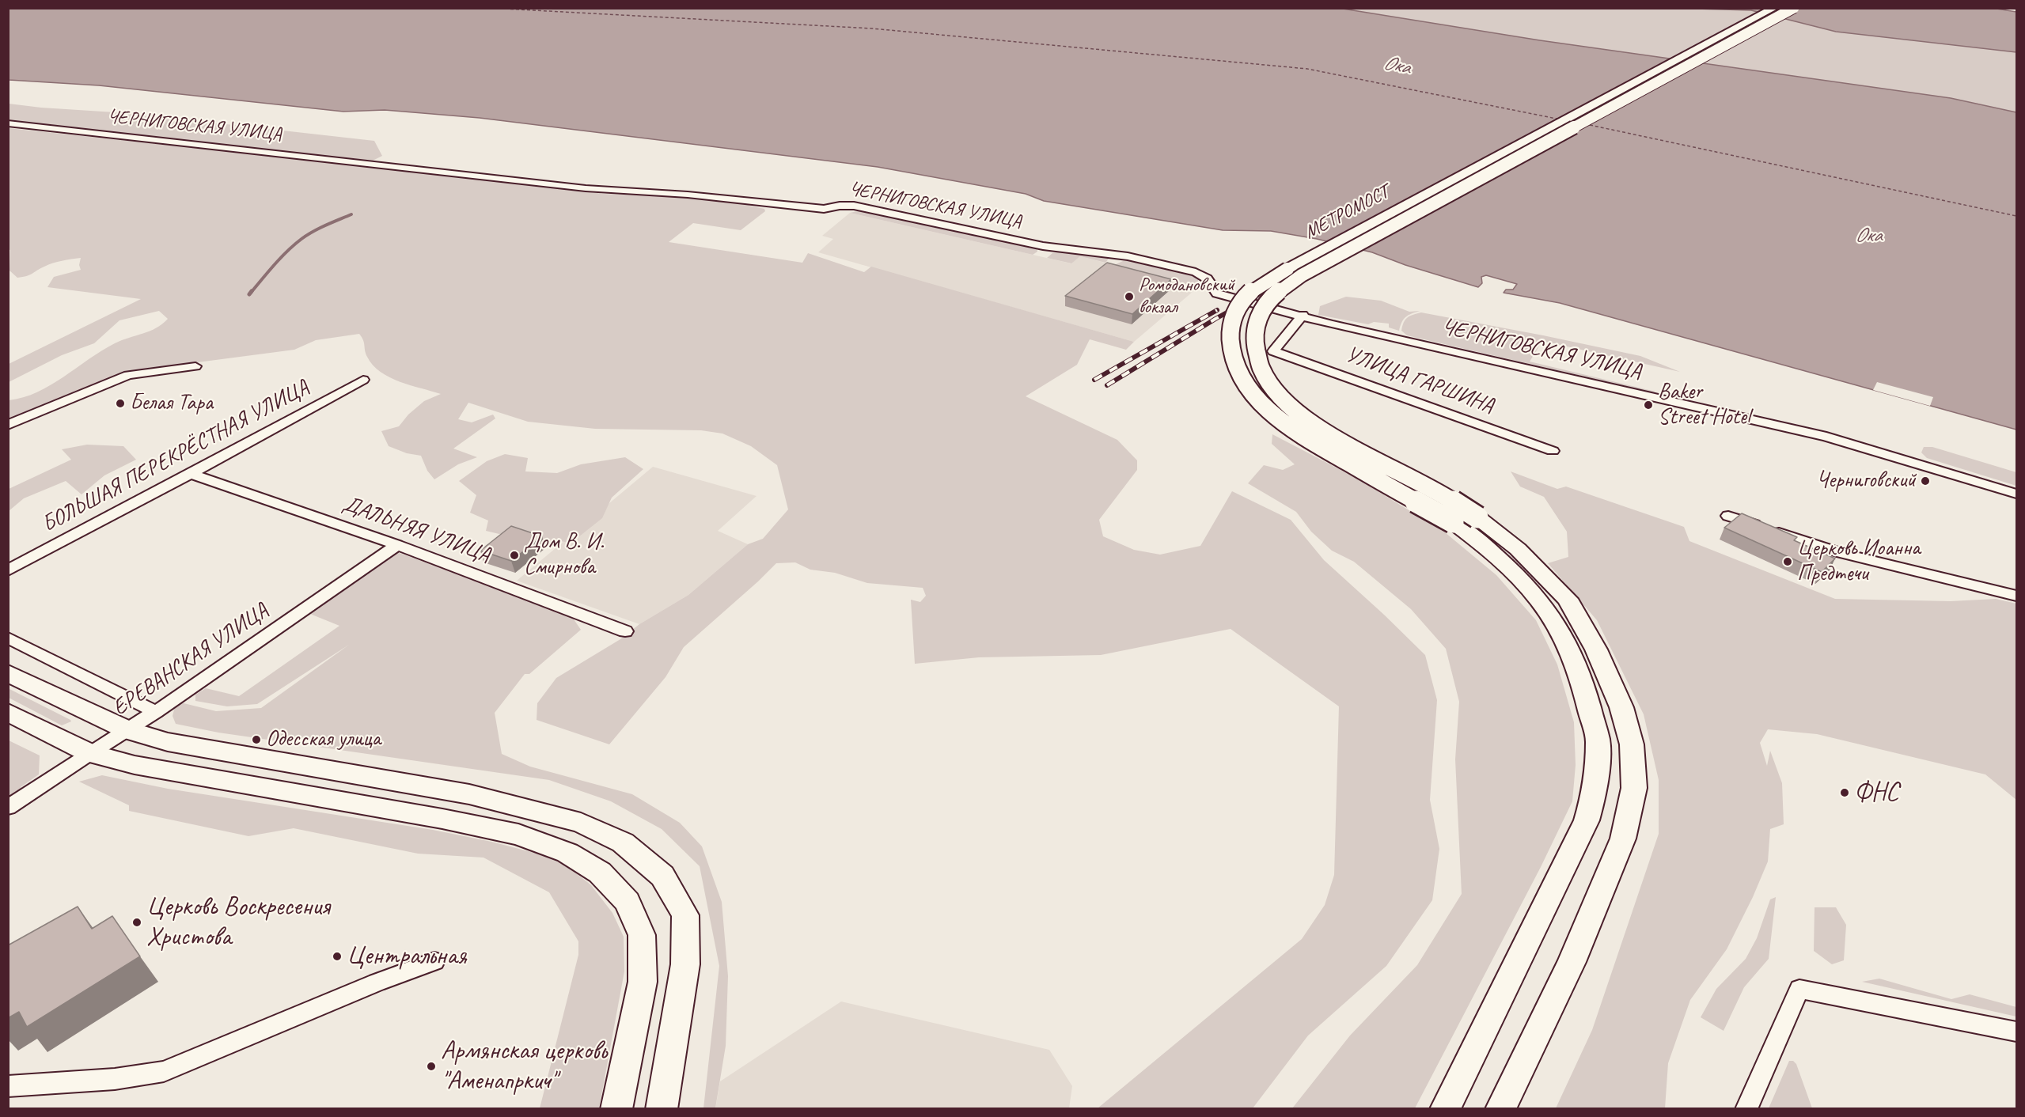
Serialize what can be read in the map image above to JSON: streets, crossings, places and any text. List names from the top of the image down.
{
  "streets": {
    "main road": ["МЕТРОМОСТ"],
    "street": [
      "ЧЕРНИГОВСКАЯ УЛИЦА",
      "УЛИЦА ГАРШИНА",
      "БОЛЬШАЯ ПЕРЕКРЁСТНАЯ УЛИЦА",
      "ДАЛЬНЯЯ УЛИЦА",
      "ЕРЕВАНСКАЯ УЛИЦА"
    ]
  },
  "crossings": [
    ["ЧЕРНИГОВСКАЯ УЛИЦА", "УЛИЦА ГАРШИНА"],
    ["БОЛЬШАЯ ПЕРЕКРЁСТНАЯ УЛИЦА", "ДАЛЬНЯЯ УЛИЦА"],
    ["ДАЛЬНЯЯ УЛИЦА", "ЕРЕВАНСКАЯ УЛИЦА"]
  ],
  "water": ["Ока"],
  "places": [
    "Ромодановский вокзал",
    "Белая Тара",
    "Baker Street Hotel",
    "Черниговский",
    "Дом В. И. Смирнова",
    "Церковь Иоанна Предтечи",
    "Одесская улица",
    "ФНС",
    "Церковь Воскресения Христова",
    "Центральная",
    "Армянская церковь \"Аменапркич\""
  ]
}
